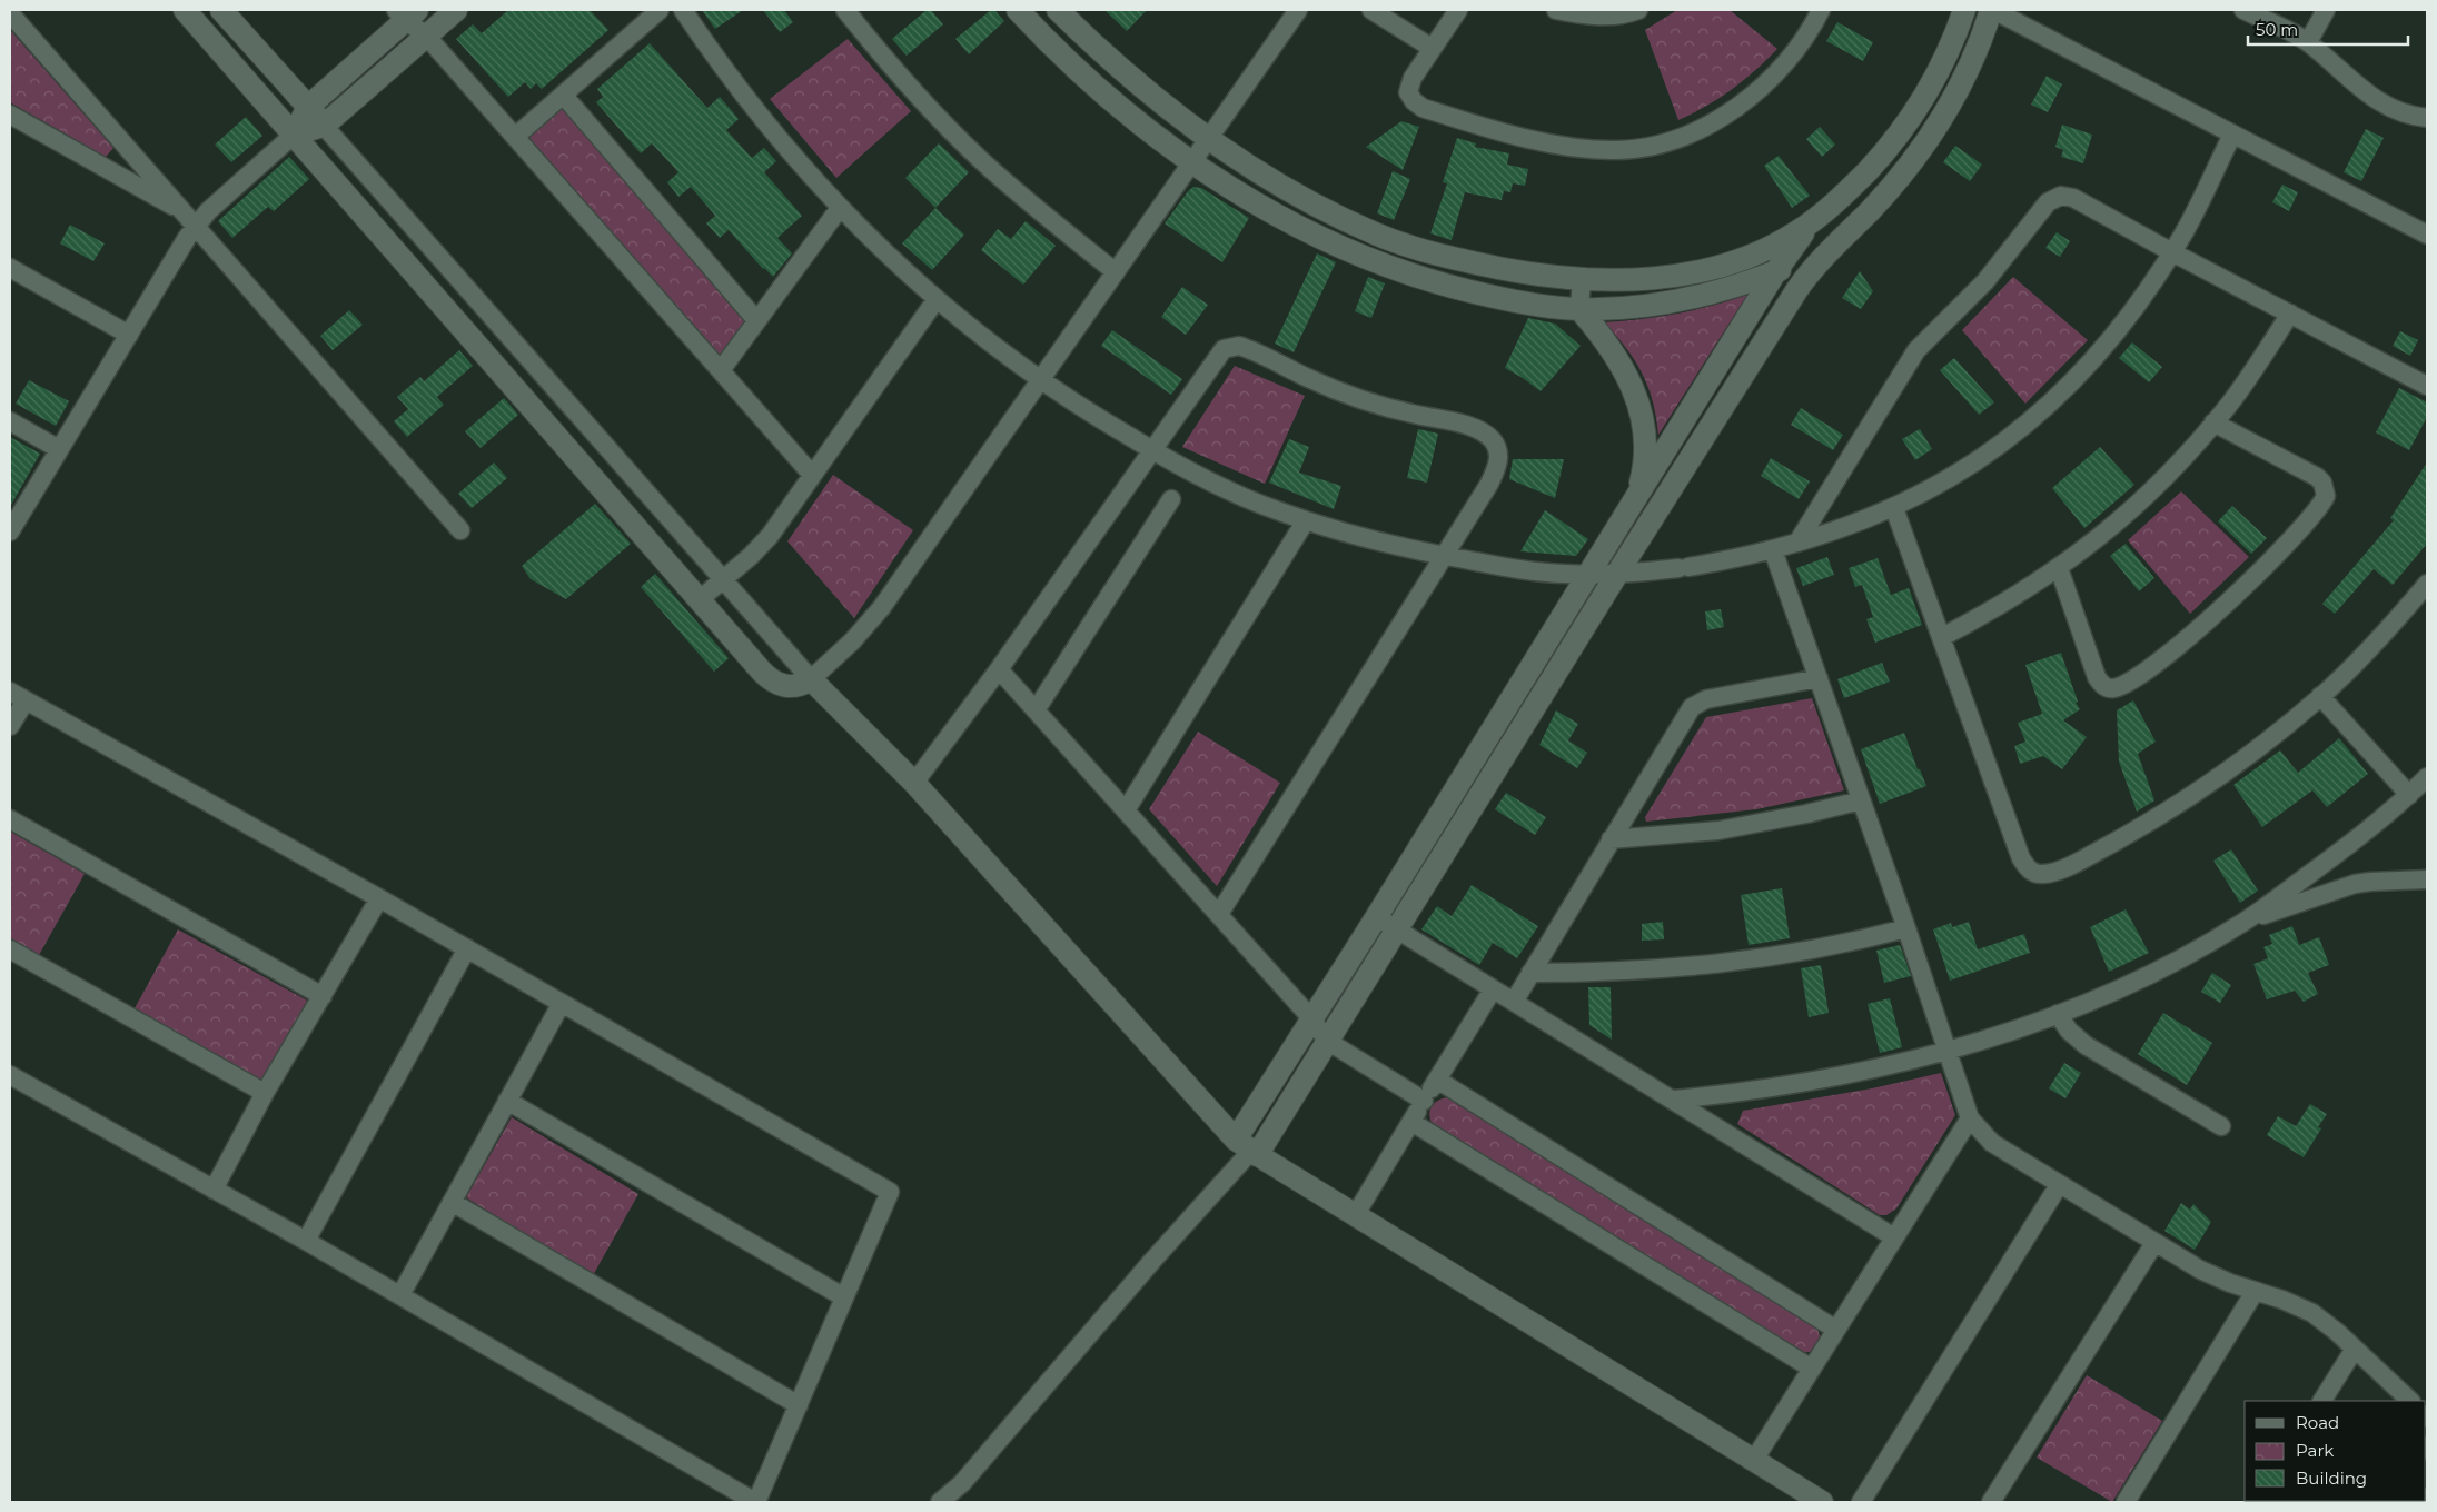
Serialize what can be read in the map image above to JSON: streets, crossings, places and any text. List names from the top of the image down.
{
  "legend": ["Road", "Park", "Building"],
  "scale_bar": "50 m"
}
